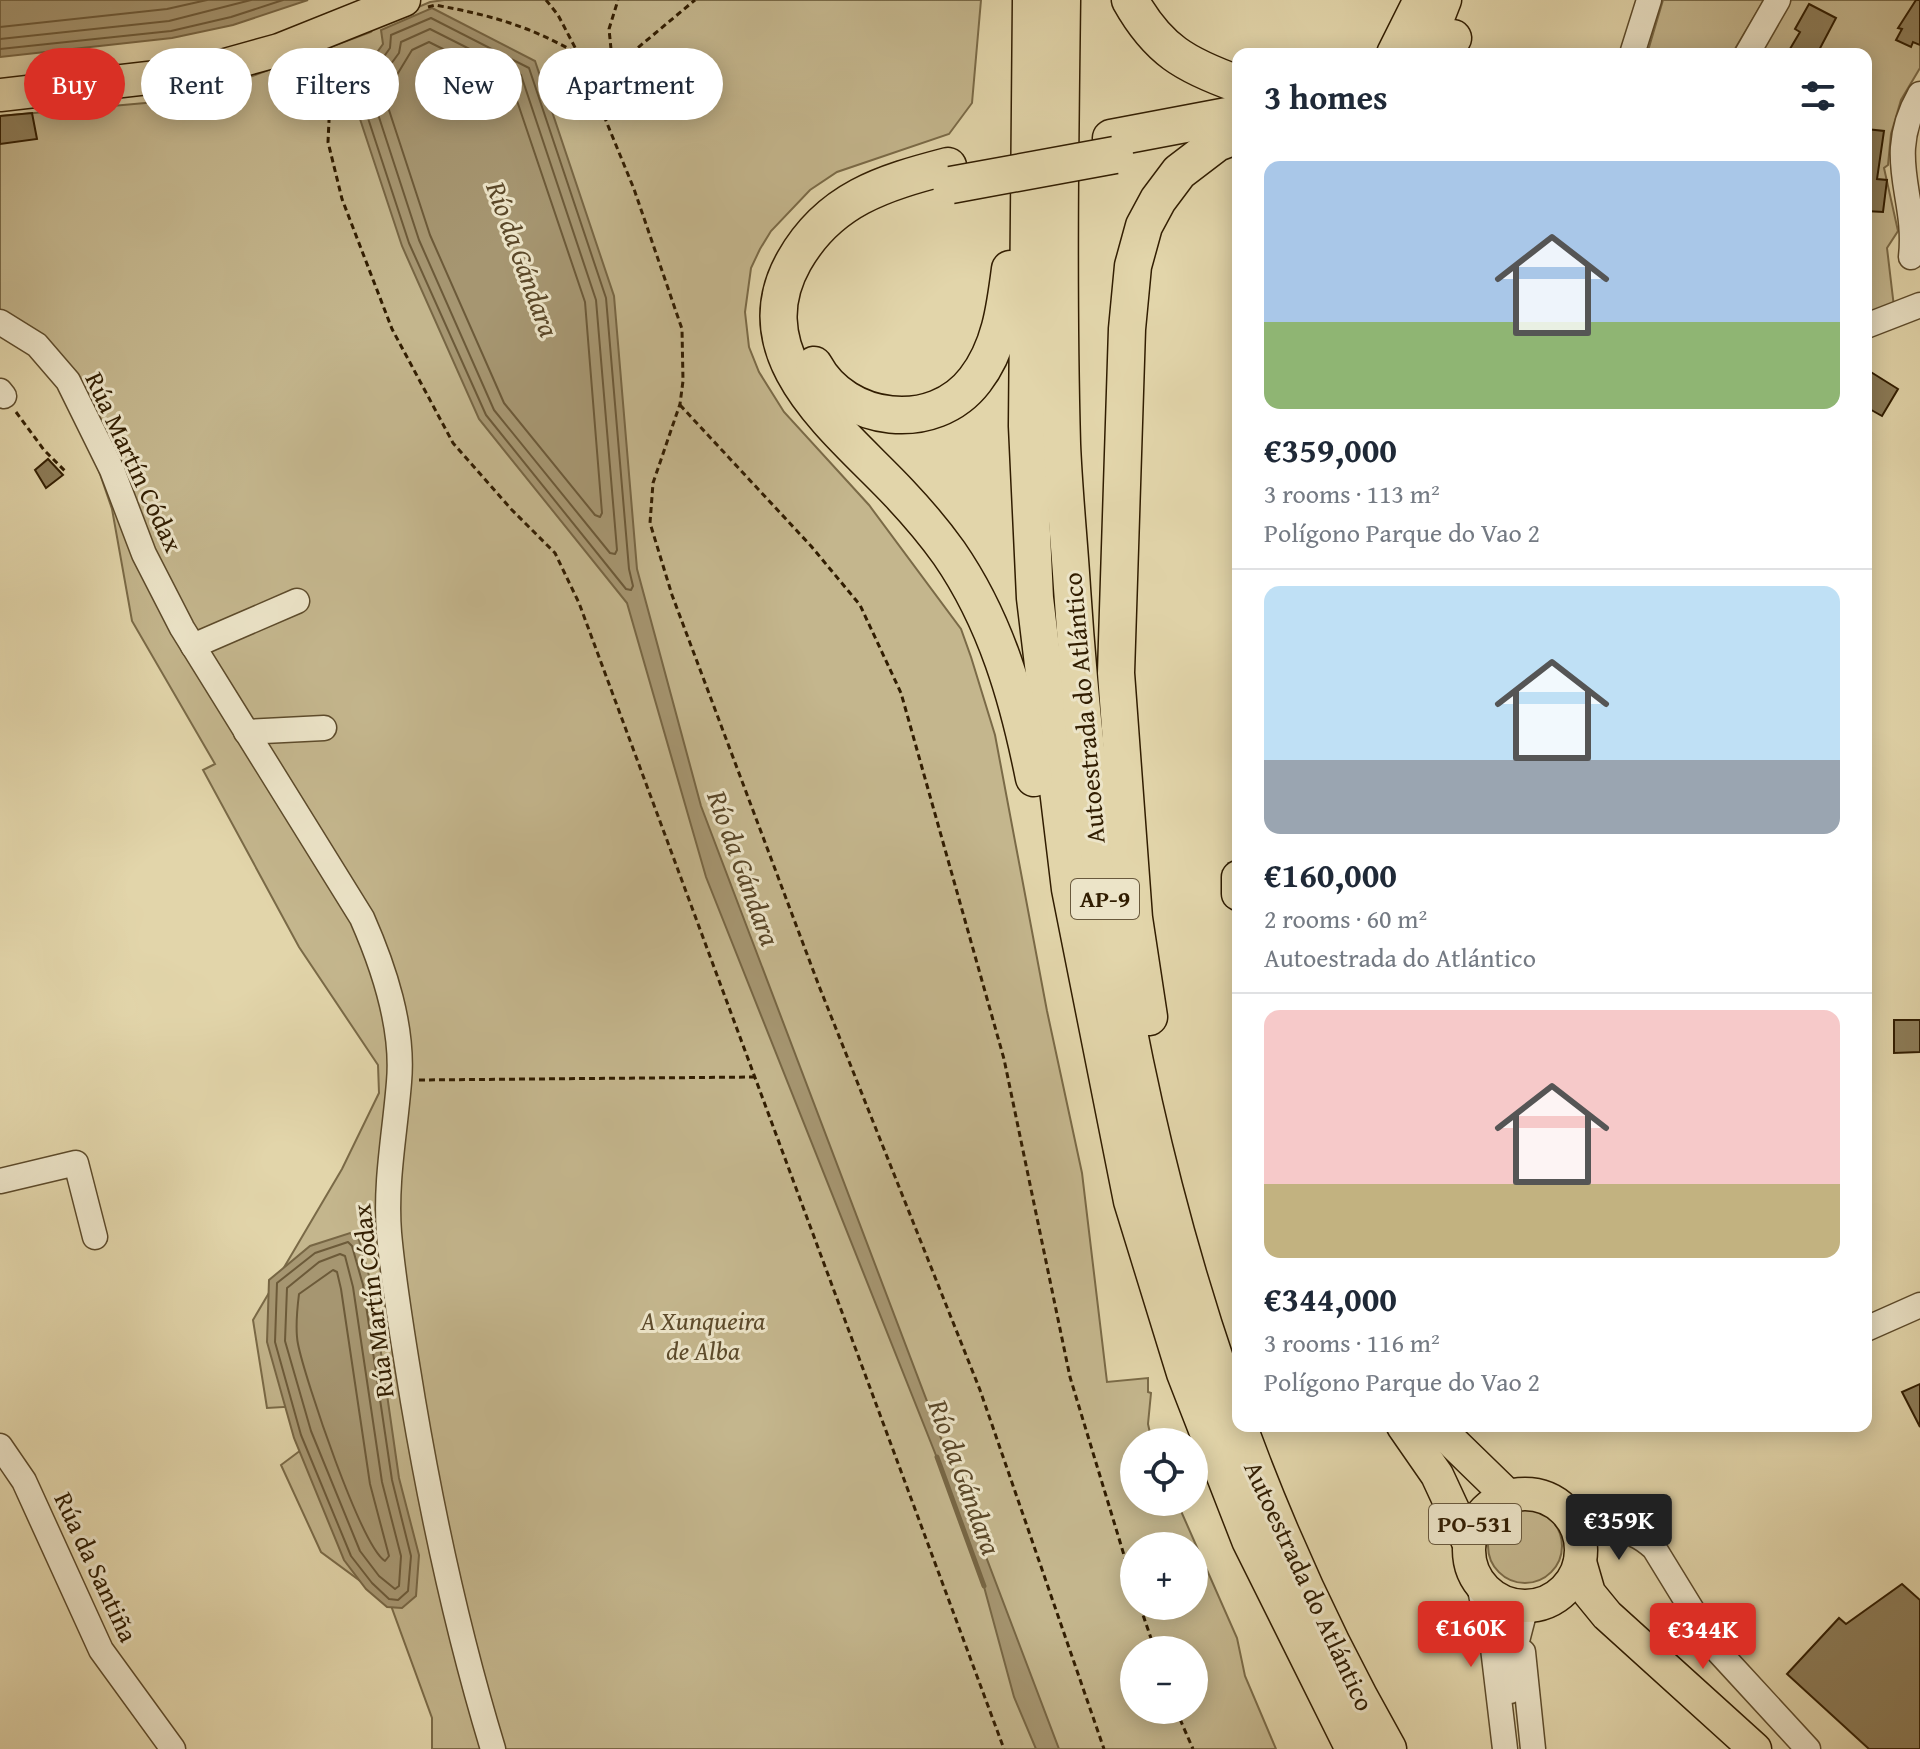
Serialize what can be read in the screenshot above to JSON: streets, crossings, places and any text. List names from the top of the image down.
{
  "streets": {
    "highway": ["Autoestrada do Atlántico", "AP-9"],
    "main road": ["PO-531"],
    "street": ["Rúa Martín Códax", "Rúa da Santiña"]
  },
  "water": ["Río da Gándara"],
  "parks": ["A Xunqueira de Alba"],
  "page": {
    "chip": [
      "Buy",
      "Rent",
      "Filters",
      "New",
      "Apartment"
    ],
    "heading": "3 homes",
    "list": [
      {
        "name": "€359,000",
        "note": "3 rooms · 113 m² · Polígono Parque do Vao 2"
      },
      {
        "name": "€160,000",
        "note": "2 rooms · 60 m² · Autoestrada do Atlántico"
      },
      {
        "name": "€344,000",
        "note": "3 rooms · 116 m² · Polígono Parque do Vao 2"
      }
    ],
    "map_buttons": ["+", "−"],
    "price": ["€359K", "€160K", "€344K"]
  }
}
